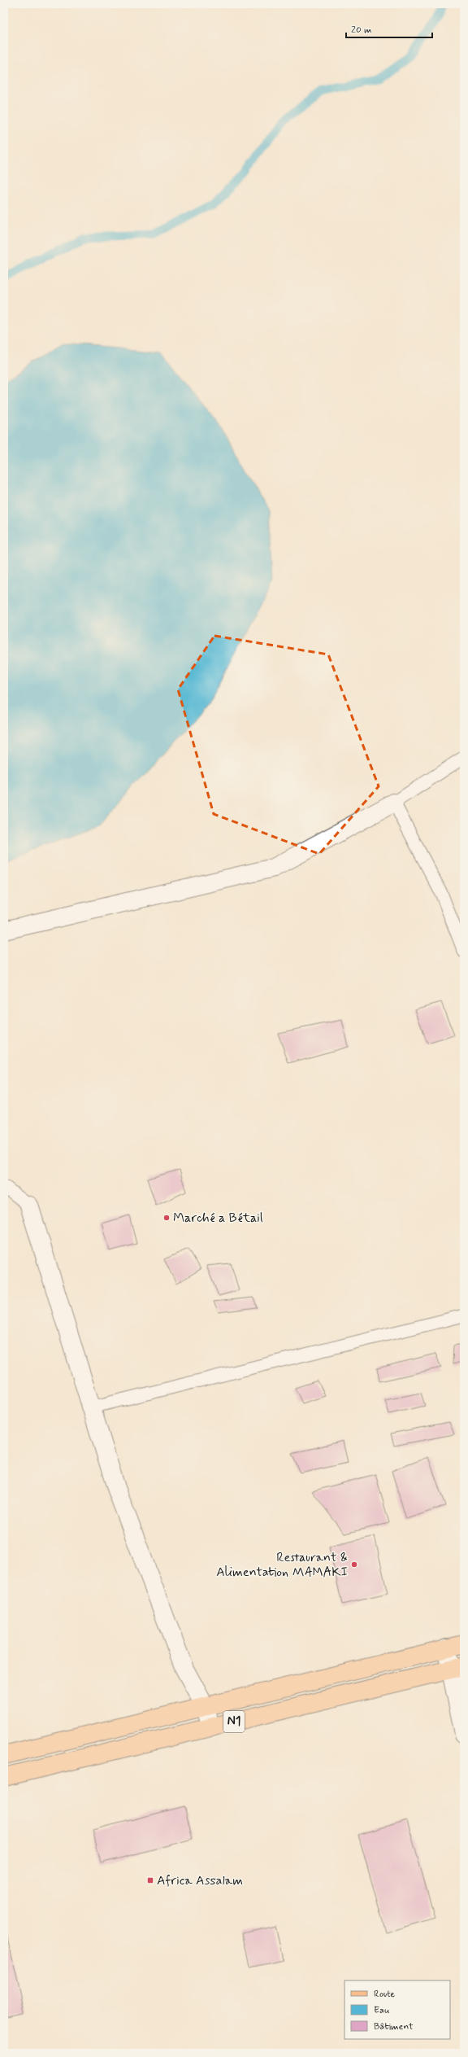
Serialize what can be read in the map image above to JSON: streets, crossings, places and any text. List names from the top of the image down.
{
  "streets": {
    "main road": ["N1"]
  },
  "places": {
    "other": ["Marché a Bétail", "Restaurant & Alimentation MAMAKI"],
    "transit": ["Africa Assalam"]
  },
  "legend": ["Route", "Eau", "Bâtiment"],
  "scale_bar": "20 m"
}
